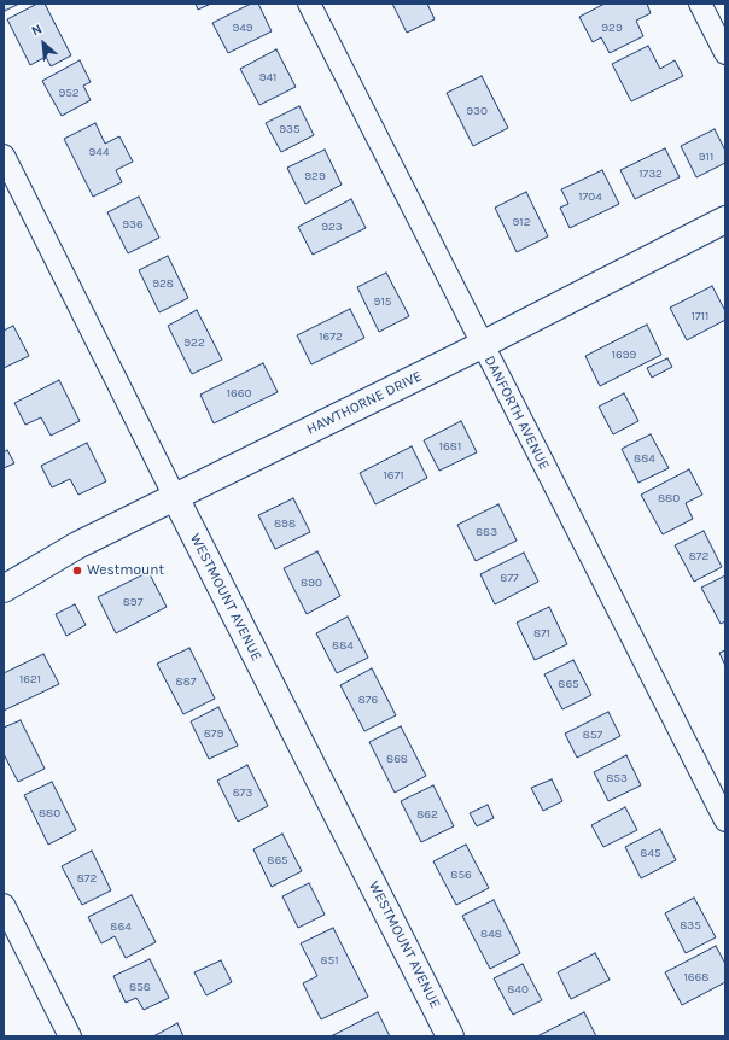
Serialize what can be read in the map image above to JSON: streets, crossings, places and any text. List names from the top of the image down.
{
  "streets": {
    "street": ["HAWTHORNE DRIVE", "DANFORTH AVENUE", "WESTMOUNT AVENUE"]
  },
  "crossings": [
    ["HAWTHORNE DRIVE", "DANFORTH AVENUE"],
    ["HAWTHORNE DRIVE", "WESTMOUNT AVENUE"]
  ],
  "places": ["Westmount"],
  "house_numbers": [
    "949",
    "929",
    "941",
    "952",
    "930",
    "935",
    "944",
    "911",
    "1732",
    "929",
    "1704",
    "912",
    "936",
    "923",
    "928",
    "915",
    "1711",
    "1672",
    "922",
    "1699",
    "1660",
    "1681",
    "884",
    "1671",
    "880",
    "898",
    "883",
    "872",
    "877",
    "890",
    "897",
    "871",
    "884",
    "1621",
    "887",
    "865",
    "876",
    "879",
    "857",
    "868",
    "853",
    "873",
    "880",
    "862",
    "845",
    "865",
    "856",
    "872",
    "835",
    "864",
    "848",
    "851",
    "1668",
    "858",
    "840"
  ],
  "north": "top left"
}
